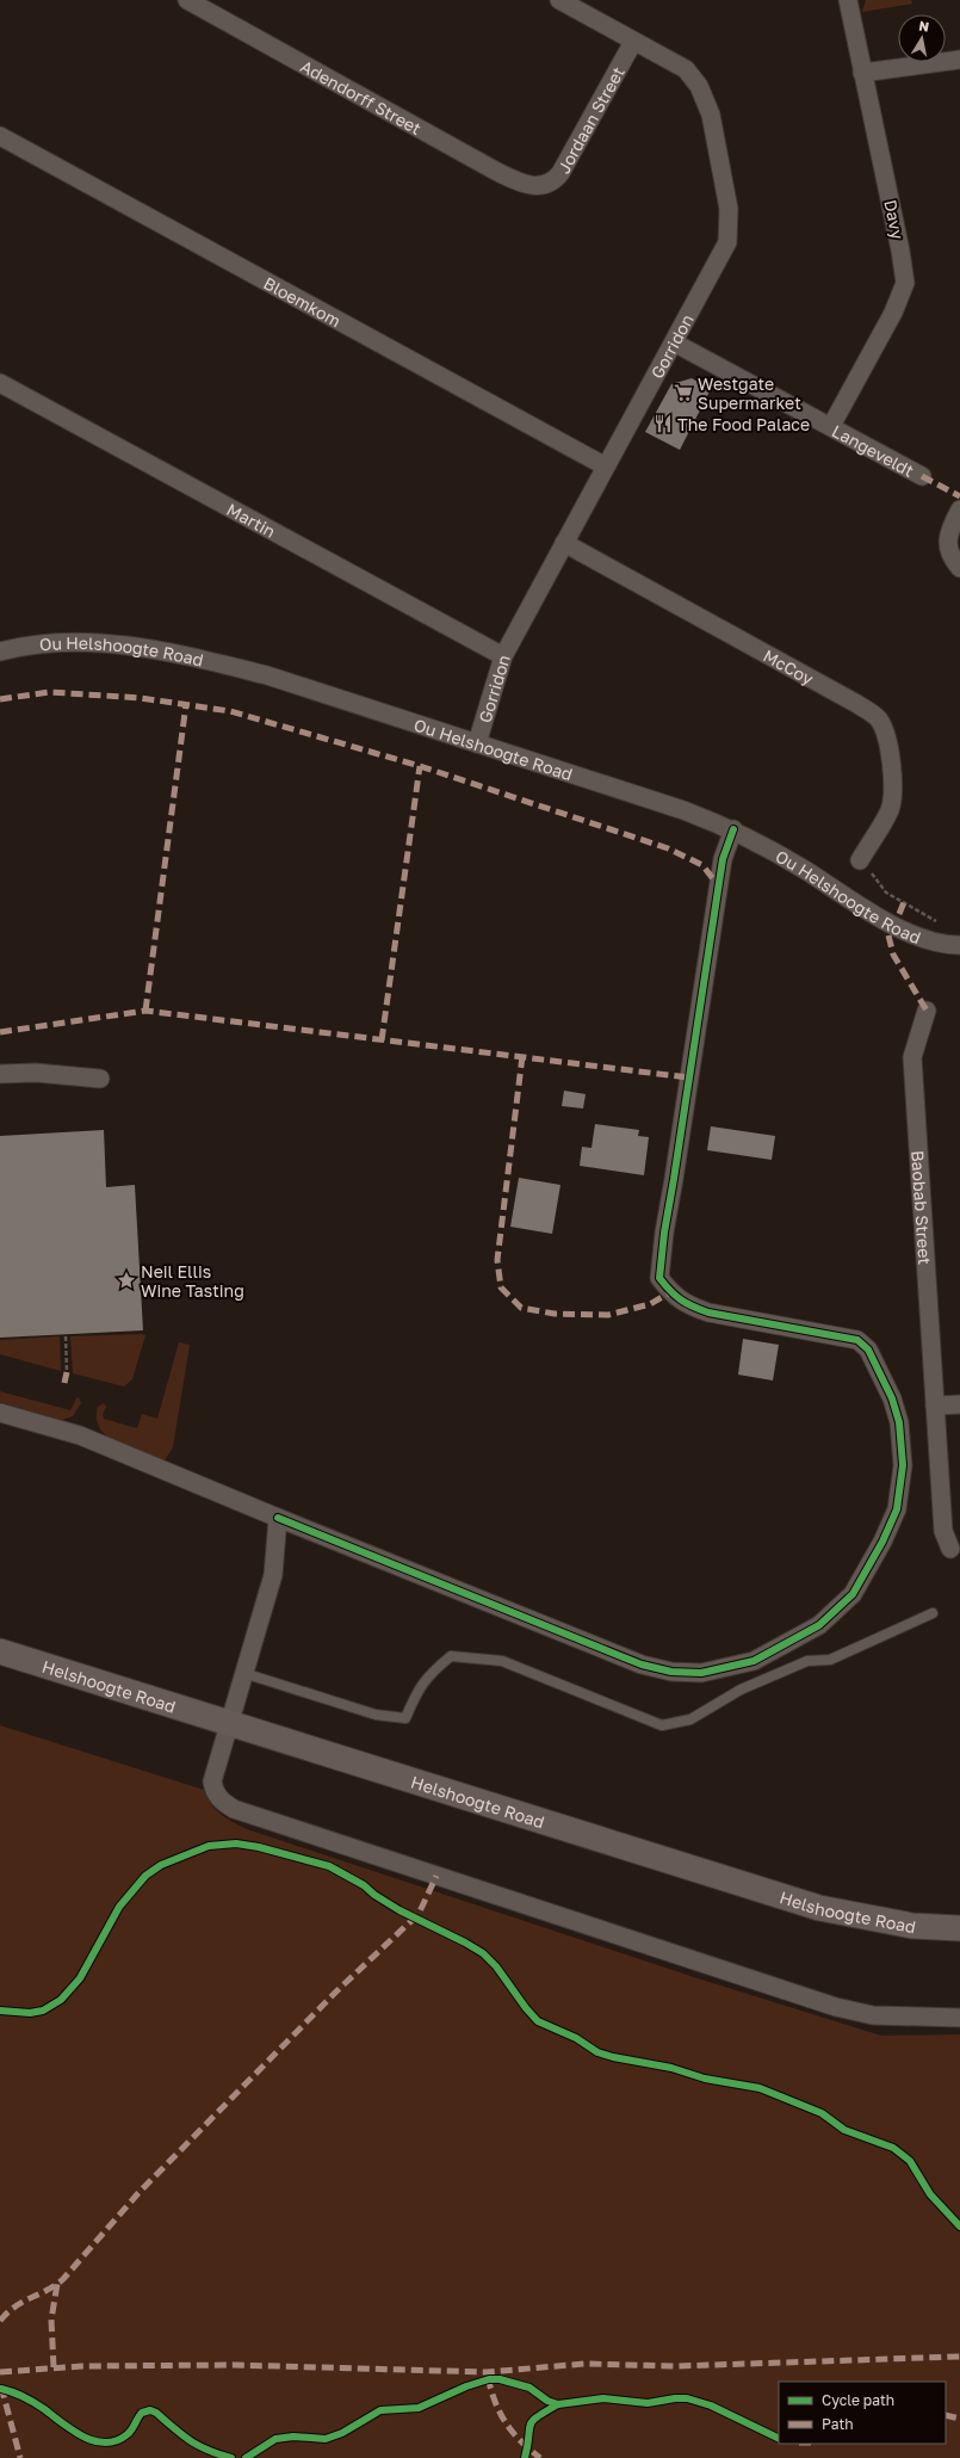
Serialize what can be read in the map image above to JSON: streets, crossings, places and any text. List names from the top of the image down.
{
  "streets": {
    "main road": ["Helshoogte Road"],
    "street": [
      "Adendorff Street",
      "Jordaan Street",
      "Davy",
      "Bloemkom",
      "Gorridon",
      "Langeveldt",
      "Martin",
      "Ou Helshoogte Road",
      "McCoy",
      "Baobab Street"
    ]
  },
  "crossings": [
    ["Adendorff Street", "Jordaan Street"],
    ["Jordaan Street", "Gorridon"],
    ["Davy", "Langeveldt"],
    ["Bloemkom", "Gorridon"],
    ["Gorridon", "Langeveldt"],
    ["Gorridon", "Martin"],
    ["Gorridon", "Ou Helshoogte Road"],
    ["Gorridon", "McCoy"]
  ],
  "places": {
    "supermarket": ["Westgate Supermarket"],
    "restaurant": ["The Food Palace"],
    "place": ["Neil Ellis Wine Tasting"]
  },
  "legend": ["Cycle path", "Path"],
  "north": "top"
}
